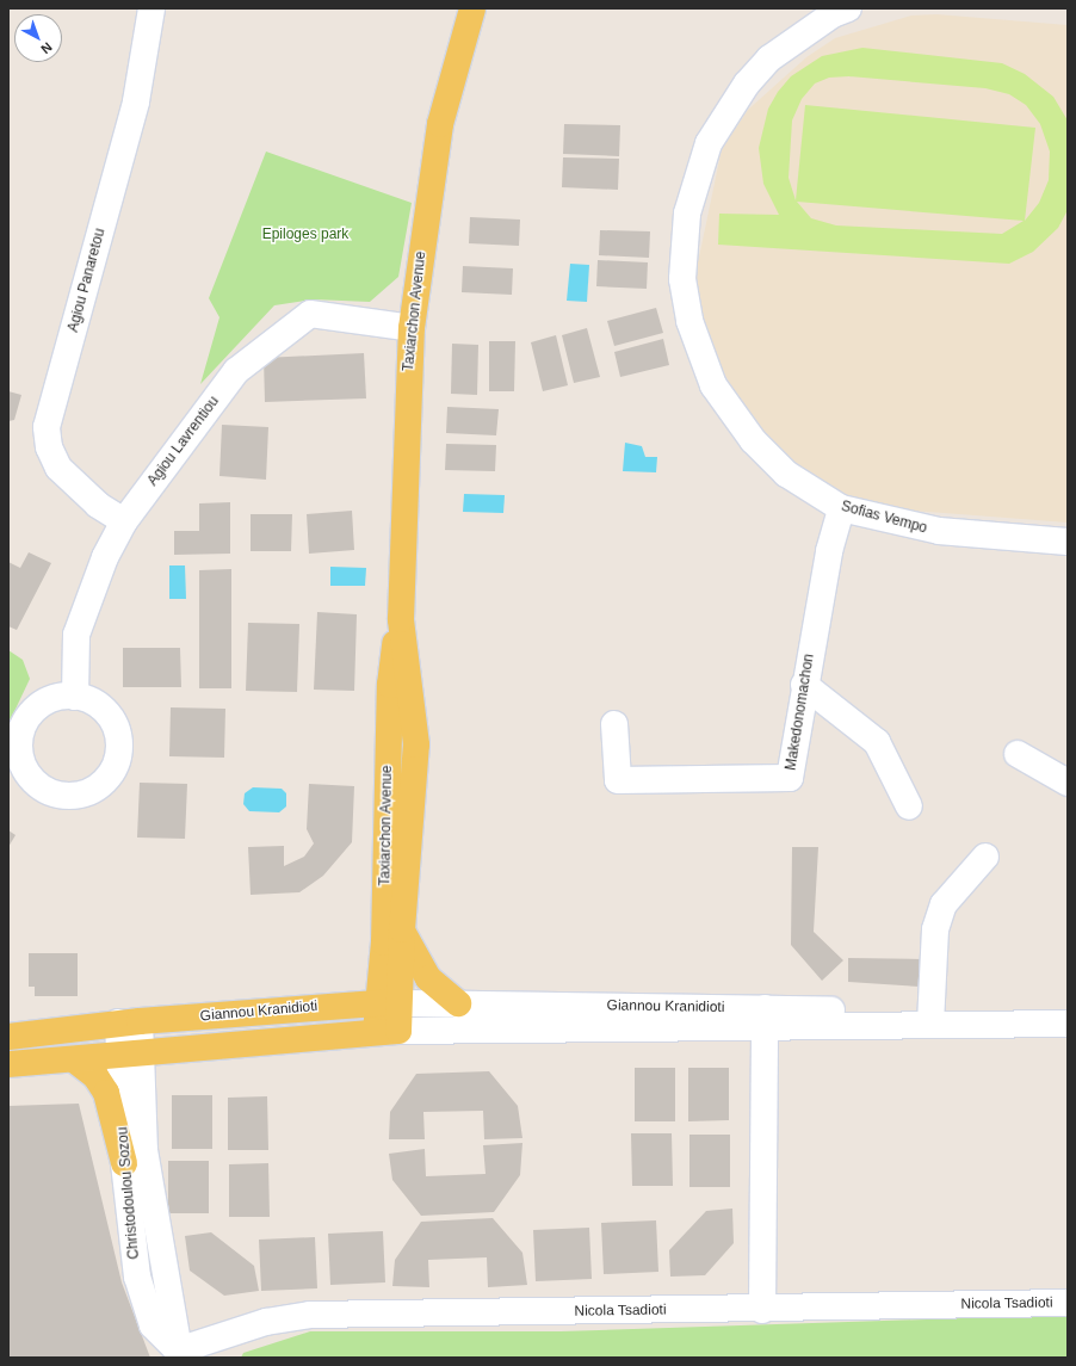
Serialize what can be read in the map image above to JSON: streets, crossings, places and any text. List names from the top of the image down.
{
  "streets": {
    "main road": ["Taxiarchon Avenue", "Giannou Kranidioti"],
    "street": [
      "Agiou Panaretou",
      "Agiou Lavrentiou",
      "Sofias Vempo",
      "Makedonomachon",
      "Christodoulou Sozou",
      "Nicola Tsadioti"
    ]
  },
  "crossings": [
    ["Agiou Panaretou", "Agiou Lavrentiou"],
    ["Taxiarchon Avenue", "Agiou Lavrentiou"],
    ["Taxiarchon Avenue", "Giannou Kranidioti"],
    ["Sofias Vempo", "Makedonomachon"],
    ["Giannou Kranidioti", "Christodoulou Sozou"],
    ["Christodoulou Sozou", "Nicola Tsadioti"]
  ],
  "parks": ["Epiloges park"],
  "north": "bottom right"
}
